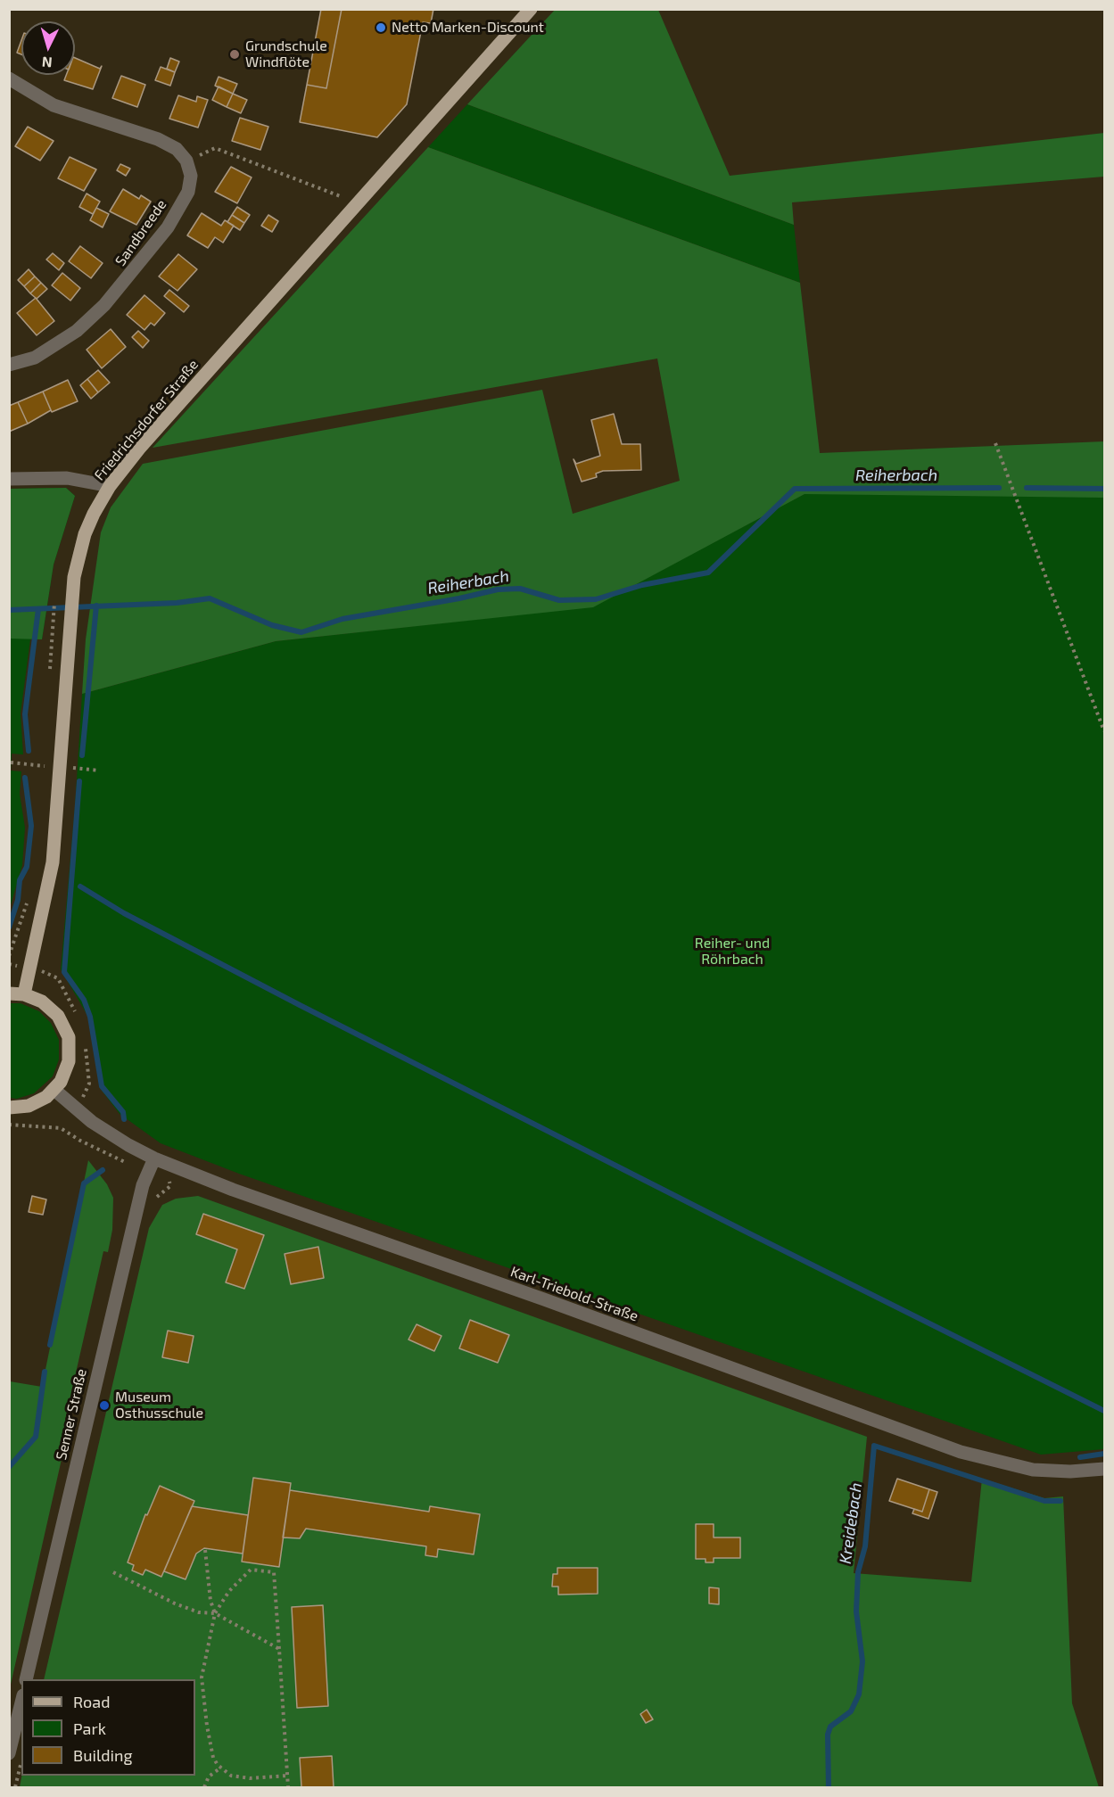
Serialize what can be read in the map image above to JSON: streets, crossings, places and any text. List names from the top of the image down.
{
  "streets": {
    "main road": ["Friedrichsdorfer Straße"],
    "street": ["Sandbreede", "Karl-Triebold-Straße", "Senner Straße"]
  },
  "crossings": [
    ["Karl-Triebold-Straße", "Senner Straße"]
  ],
  "water": ["Reiherbach", "Kreidebach"],
  "parks": ["Reiher- und Röhrbach"],
  "places": ["Netto Marken-Discount", "Grundschule Windflöte", "Museum Osthusschule"],
  "legend": ["Road", "Park", "Building"],
  "north": "bottom"
}
